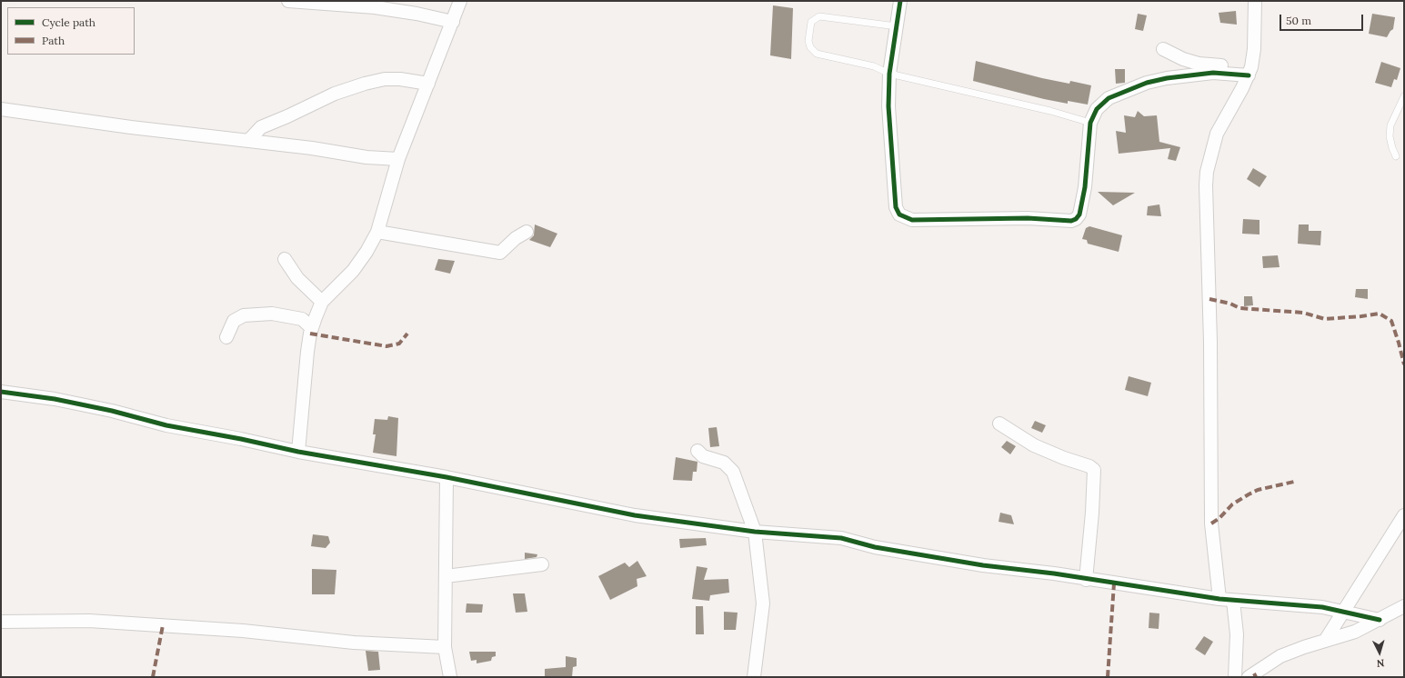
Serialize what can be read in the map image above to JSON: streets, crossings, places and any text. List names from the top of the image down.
{
  "legend": ["Cycle path", "Path"],
  "scale_bar": "50 m",
  "north": "bottom"
}
